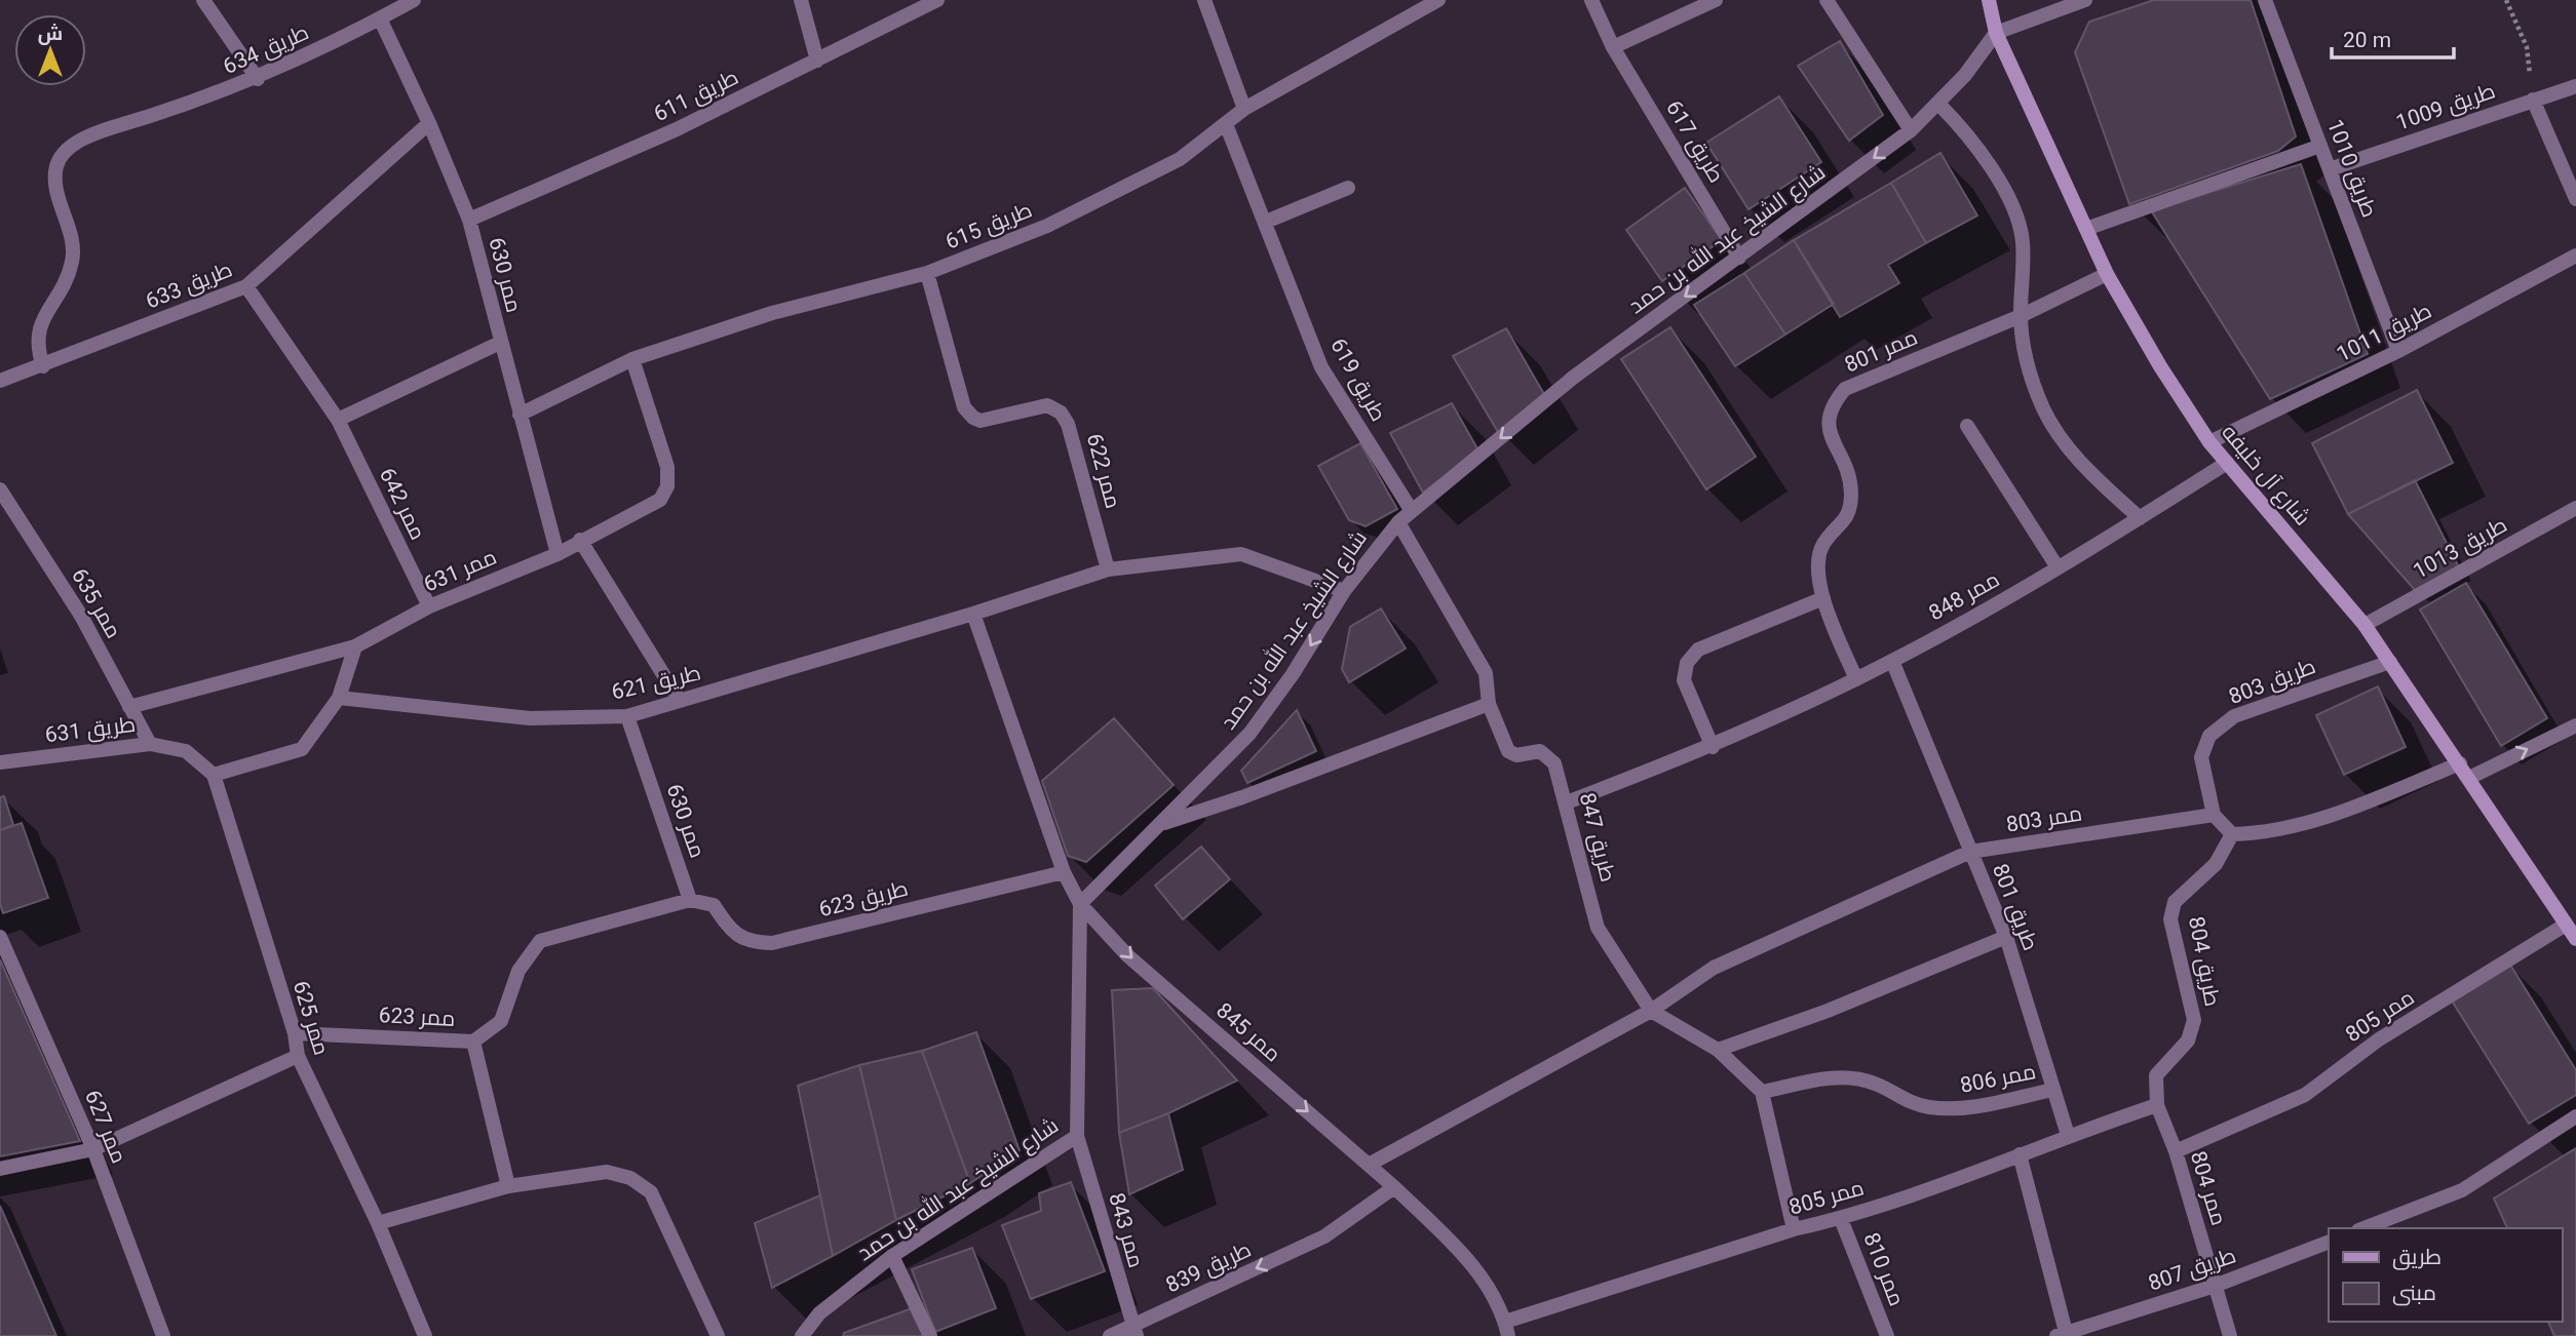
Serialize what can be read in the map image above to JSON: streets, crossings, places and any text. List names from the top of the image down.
{
  "streets": {
    "street": [
      "طريق 634",
      "طريق 611",
      "طريق 1009",
      "طريق 617",
      "طريق 1010",
      "طريق 615",
      "شارع الشيخ عبد الله بن حمد",
      "ممر 630",
      "طريق 633",
      "طريق 1011",
      "ممر 801",
      "طريق 619",
      "ممر 622",
      "شارع آل خليفه",
      "ممر 642",
      "طريق 1013",
      "ممر 631",
      "ممر 848",
      "ممر 635",
      "طريق 803",
      "طريق 621",
      "طريق 631",
      "ممر 803",
      "طريق 847",
      "طريق 623",
      "طريق 801",
      "طريق 804",
      "ممر 805",
      "ممر 623",
      "ممر 625",
      "ممر 845",
      "ممر 806",
      "ممر 627",
      "ممر 804",
      "ممر 843",
      "طريق 839",
      "ممر 810",
      "طريق 807"
    ]
  },
  "crossings": [
    ["طريق 634", "ممر 630"],
    ["طريق 634", "طريق 633"],
    ["طريق 611", "ممر 630"],
    ["طريق 1009", "طريق 1010"],
    ["طريق 617", "شارع الشيخ عبد الله بن حمد"],
    ["طريق 1010", "طريق 1011"],
    ["طريق 615", "ممر 630"],
    ["طريق 615", "طريق 619"],
    ["طريق 615", "ممر 622"],
    ["طريق 615", "ممر 631"],
    ["شارع الشيخ عبد الله بن حمد", "طريق 619"],
    ["شارع الشيخ عبد الله بن حمد", "شارع آل خليفه"],
    ["شارع الشيخ عبد الله بن حمد", "طريق 621"],
    ["شارع الشيخ عبد الله بن حمد", "طريق 847"],
    ["شارع الشيخ عبد الله بن حمد", "ممر 845"],
    ["شارع الشيخ عبد الله بن حمد", "ممر 843"],
    ["ممر 630", "طريق 633"],
    ["ممر 630", "ممر 631"],
    ["ممر 630", "طريق 621"],
    ["ممر 630", "طريق 623"],
    ["ممر 630", "ممر 623"],
    ["طريق 633", "ممر 642"],
    ["طريق 1011", "شارع آل خليفه"],
    ["ممر 801", "شارع آل خليفه"],
    ["ممر 801", "ممر 848"],
    ["ممر 622", "طريق 621"],
    ["شارع آل خليفه", "طريق 1013"],
    ["شارع آل خليفه", "ممر 848"],
    ["شارع آل خليفه", "طريق 803"],
    ["شارع آل خليفه", "ممر 805"],
    ["ممر 642", "ممر 631"],
    ["ممر 631", "ممر 635"],
    ["ممر 848", "طريق 847"],
    ["ممر 848", "طريق 801"],
    ["ممر 635", "طريق 631"],
    ["طريق 803", "ممر 803"],
    ["طريق 631", "ممر 625"],
    ["ممر 803", "طريق 847"],
    ["ممر 803", "طريق 801"],
    ["ممر 803", "ممر 845"],
    ["طريق 623", "ممر 623"],
    ["طريق 801", "ممر 805"],
    ["طريق 801", "ممر 806"],
    ["طريق 804", "ممر 805"],
    ["طريق 804", "ممر 804"],
    ["ممر 805", "ممر 845"],
    ["ممر 805", "ممر 804"],
    ["ممر 805", "ممر 810"],
    ["ممر 805", "طريق 807"],
    ["ممر 623", "ممر 625"],
    ["ممر 845", "طريق 839"],
    ["ممر 804", "طريق 807"],
    ["ممر 843", "طريق 839"]
  ],
  "one_way": ["شارع الشيخ عبد الله بن حمد", "ممر 845", "طريق 839"],
  "legend": ["طريق", "مبنى"],
  "scale_bar": "20 m",
  "north": "top"
}
